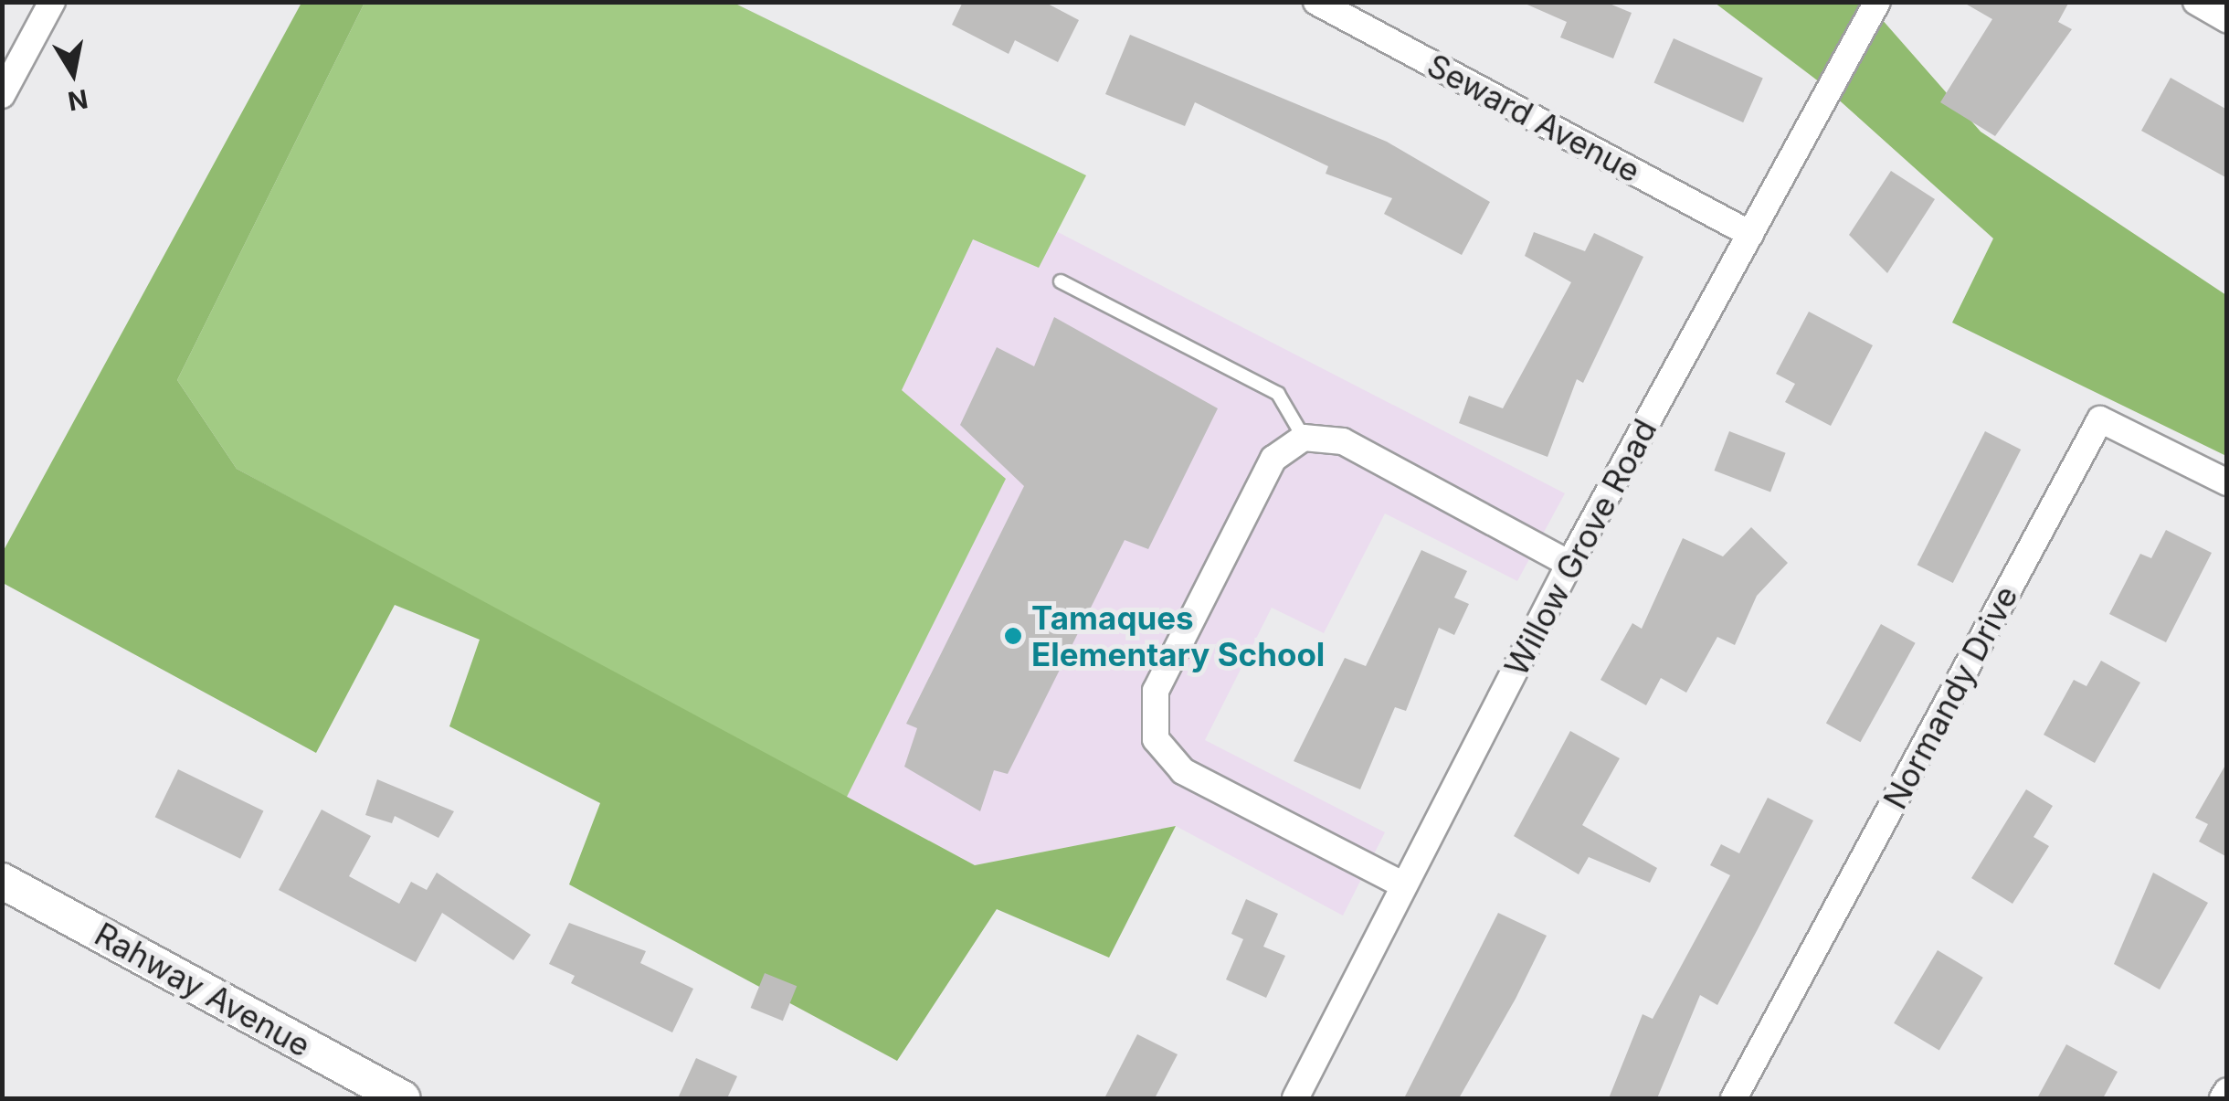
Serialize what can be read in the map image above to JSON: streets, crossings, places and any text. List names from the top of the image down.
{
  "streets": {
    "street": [
      "Seward Avenue",
      "Willow Grove Road",
      "Normandy Drive",
      "Rahway Avenue"
    ]
  },
  "crossings": [
    ["Seward Avenue", "Willow Grove Road"]
  ],
  "places": ["Tamaques Elementary School"],
  "north": "bottom"
}
